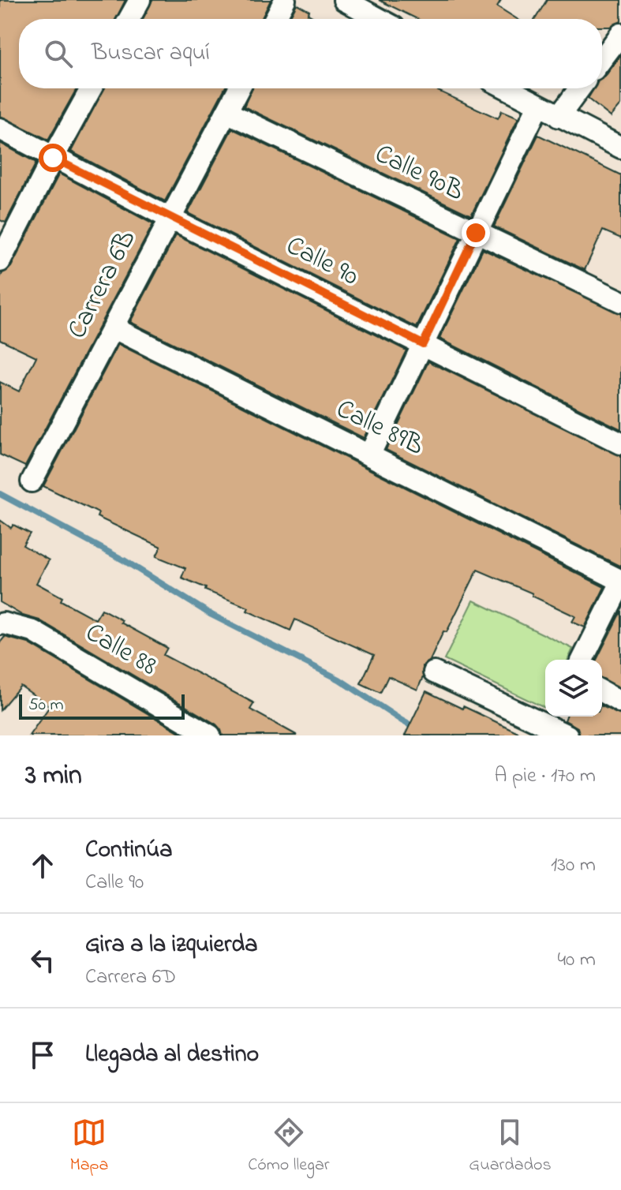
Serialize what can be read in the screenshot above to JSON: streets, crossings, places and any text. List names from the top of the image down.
{
  "streets": {
    "street": [
      "Calle 90B",
      "Calle 90",
      "Carrera 6B",
      "Calle 89B",
      "Calle 88"
    ]
  },
  "crossings": [
    ["Calle 90B", "Carrera 6B"],
    ["Calle 90", "Carrera 6B"],
    ["Carrera 6B", "Calle 89B"]
  ],
  "scale_bar": "50 m",
  "page": {
    "search": "Buscar aquí",
    "scale": "50 m",
    "heading": ["3 min", "A pie · 170 m"],
    "list": [
      ["Continúa", "Calle 90", "130 m"],
      ["Gira a la izquierda", "Carrera 6D", "40 m"],
      "Llegada al destino"
    ],
    "nav": ["Mapa", "Cómo llegar", "Guardados"]
  }
}
